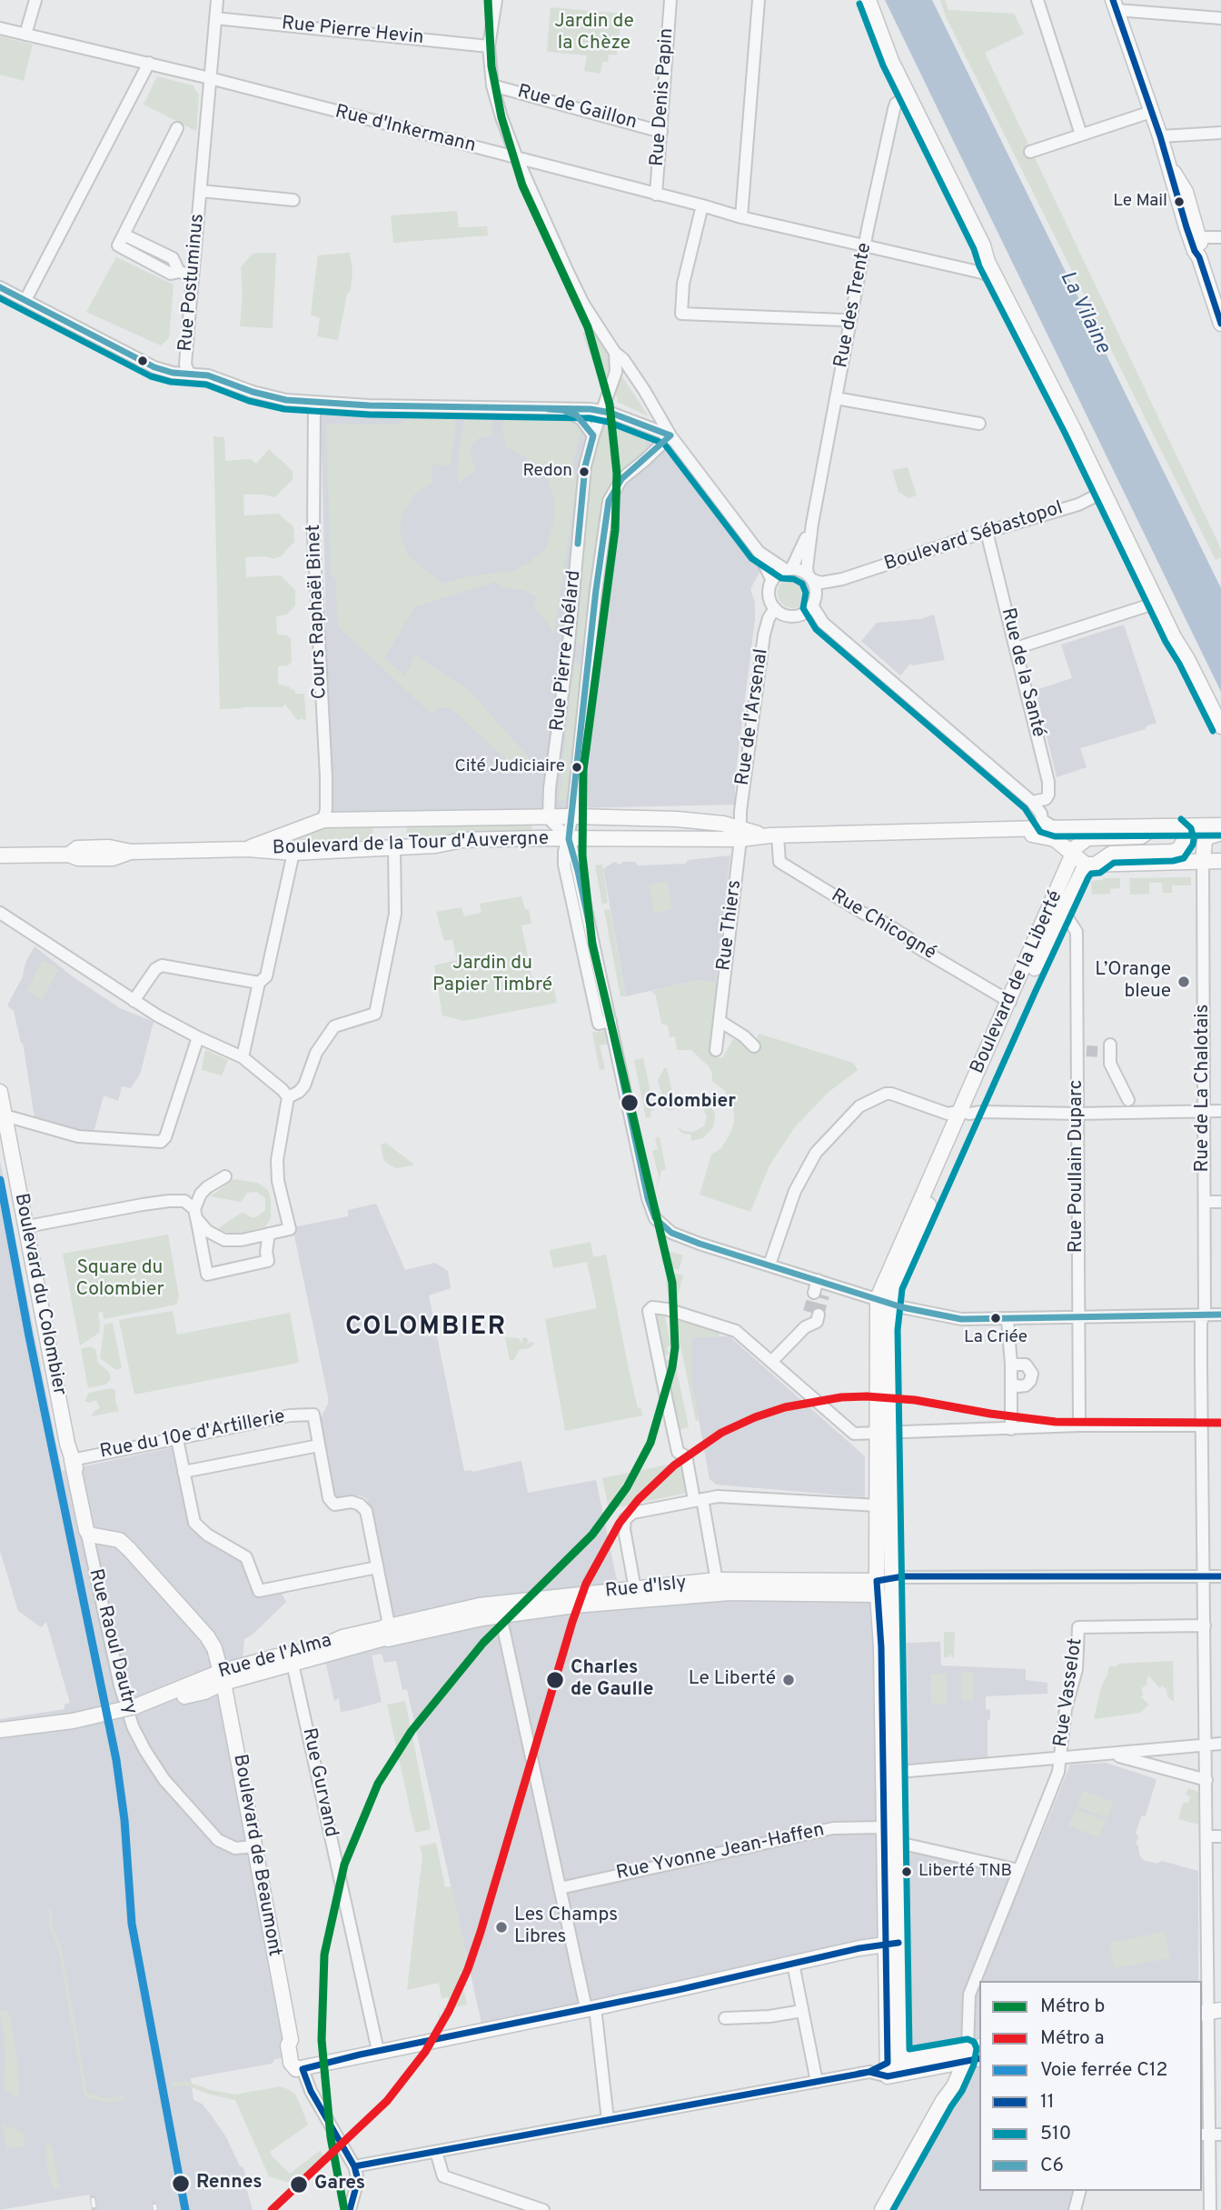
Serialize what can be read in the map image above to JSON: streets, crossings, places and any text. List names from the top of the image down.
{
  "streets": {
    "main road": [
      "Boulevard de la Tour d'Auvergne",
      "Boulevard de la Liberté",
      "Boulevard du Colombier",
      "Rue d'Isly",
      "Rue de l'Alma",
      "Boulevard de Beaumont"
    ],
    "street": [
      "Rue Pierre Hevin",
      "Rue Denis Papin",
      "Rue de Gaillon",
      "Rue d'Inkermann",
      "Rue Postuminus",
      "Rue des Trente",
      "Boulevard Sébastopol",
      "Cours Raphaël Binet",
      "Rue Pierre Abélard",
      "Rue de la Santé",
      "Rue de l'Arsenal",
      "Rue Thiers",
      "Rue Chicogné",
      "Rue de La Chalotais",
      "Rue Poullain Duparc",
      "Rue du 10e d'Artillerie",
      "Rue Raoul Dautry",
      "Rue Vasselot",
      "Rue Gurvand",
      "Rue Yvonne Jean-Haffen"
    ]
  },
  "crossings": [
    ["Rue Pierre Hevin", "Rue Postuminus"],
    ["Rue Denis Papin", "Rue de Gaillon"],
    ["Rue Denis Papin", "Rue d'Inkermann"],
    ["Rue d'Inkermann", "Rue Postuminus"],
    ["Rue d'Inkermann", "Rue des Trente"],
    ["Rue des Trente", "Boulevard Sébastopol"],
    ["Rue des Trente", "Rue de l'Arsenal"],
    ["Boulevard Sébastopol", "Rue de la Santé"],
    ["Boulevard Sébastopol", "Rue de l'Arsenal"],
    ["Cours Raphaël Binet", "Boulevard de la Tour d'Auvergne"],
    ["Rue Pierre Abélard", "Boulevard de la Tour d'Auvergne"],
    ["Rue de l'Arsenal", "Boulevard de la Tour d'Auvergne"],
    ["Rue de l'Arsenal", "Rue Thiers"],
    ["Boulevard de la Tour d'Auvergne", "Rue Thiers"],
    ["Boulevard de la Tour d'Auvergne", "Rue Chicogné"],
    ["Boulevard de la Tour d'Auvergne", "Boulevard de la Liberté"],
    ["Rue Chicogné", "Boulevard de la Liberté"],
    ["Boulevard de la Liberté", "Rue Poullain Duparc"],
    ["Boulevard de la Liberté", "Rue d'Isly"],
    ["Boulevard de la Liberté", "Rue Yvonne Jean-Haffen"],
    ["Rue de La Chalotais", "Rue Vasselot"],
    ["Boulevard du Colombier", "Rue du 10e d'Artillerie"],
    ["Boulevard du Colombier", "Rue Raoul Dautry"],
    ["Rue d'Isly", "Rue de l'Alma"],
    ["Rue Raoul Dautry", "Boulevard de Beaumont"],
    ["Rue de l'Alma", "Rue Gurvand"],
    ["Rue de l'Alma", "Boulevard de Beaumont"]
  ],
  "districts": ["COLOMBIER"],
  "water": ["La Vilaine"],
  "parks": ["Jardin de la Chèze", "Jardin du Papier Timbré", "Square du Colombier"],
  "places": [
    "Le Mail",
    "Redon",
    "Cité Judiciaire",
    "L’Orange bleue",
    "Colombier",
    "La Criée",
    "Charles de Gaulle",
    "Le Liberté",
    "Liberté TNB",
    "Les Champs Libres",
    "Rennes",
    "Gares"
  ],
  "lines": [
    "metro line b",
    "transit line 11",
    "transit line 510",
    "transit line C6",
    "rail line C12",
    "metro line a"
  ],
  "legend": [
    "Métro b",
    "Métro a",
    "Voie ferrée C12",
    "11",
    "510",
    "C6"
  ]
}
